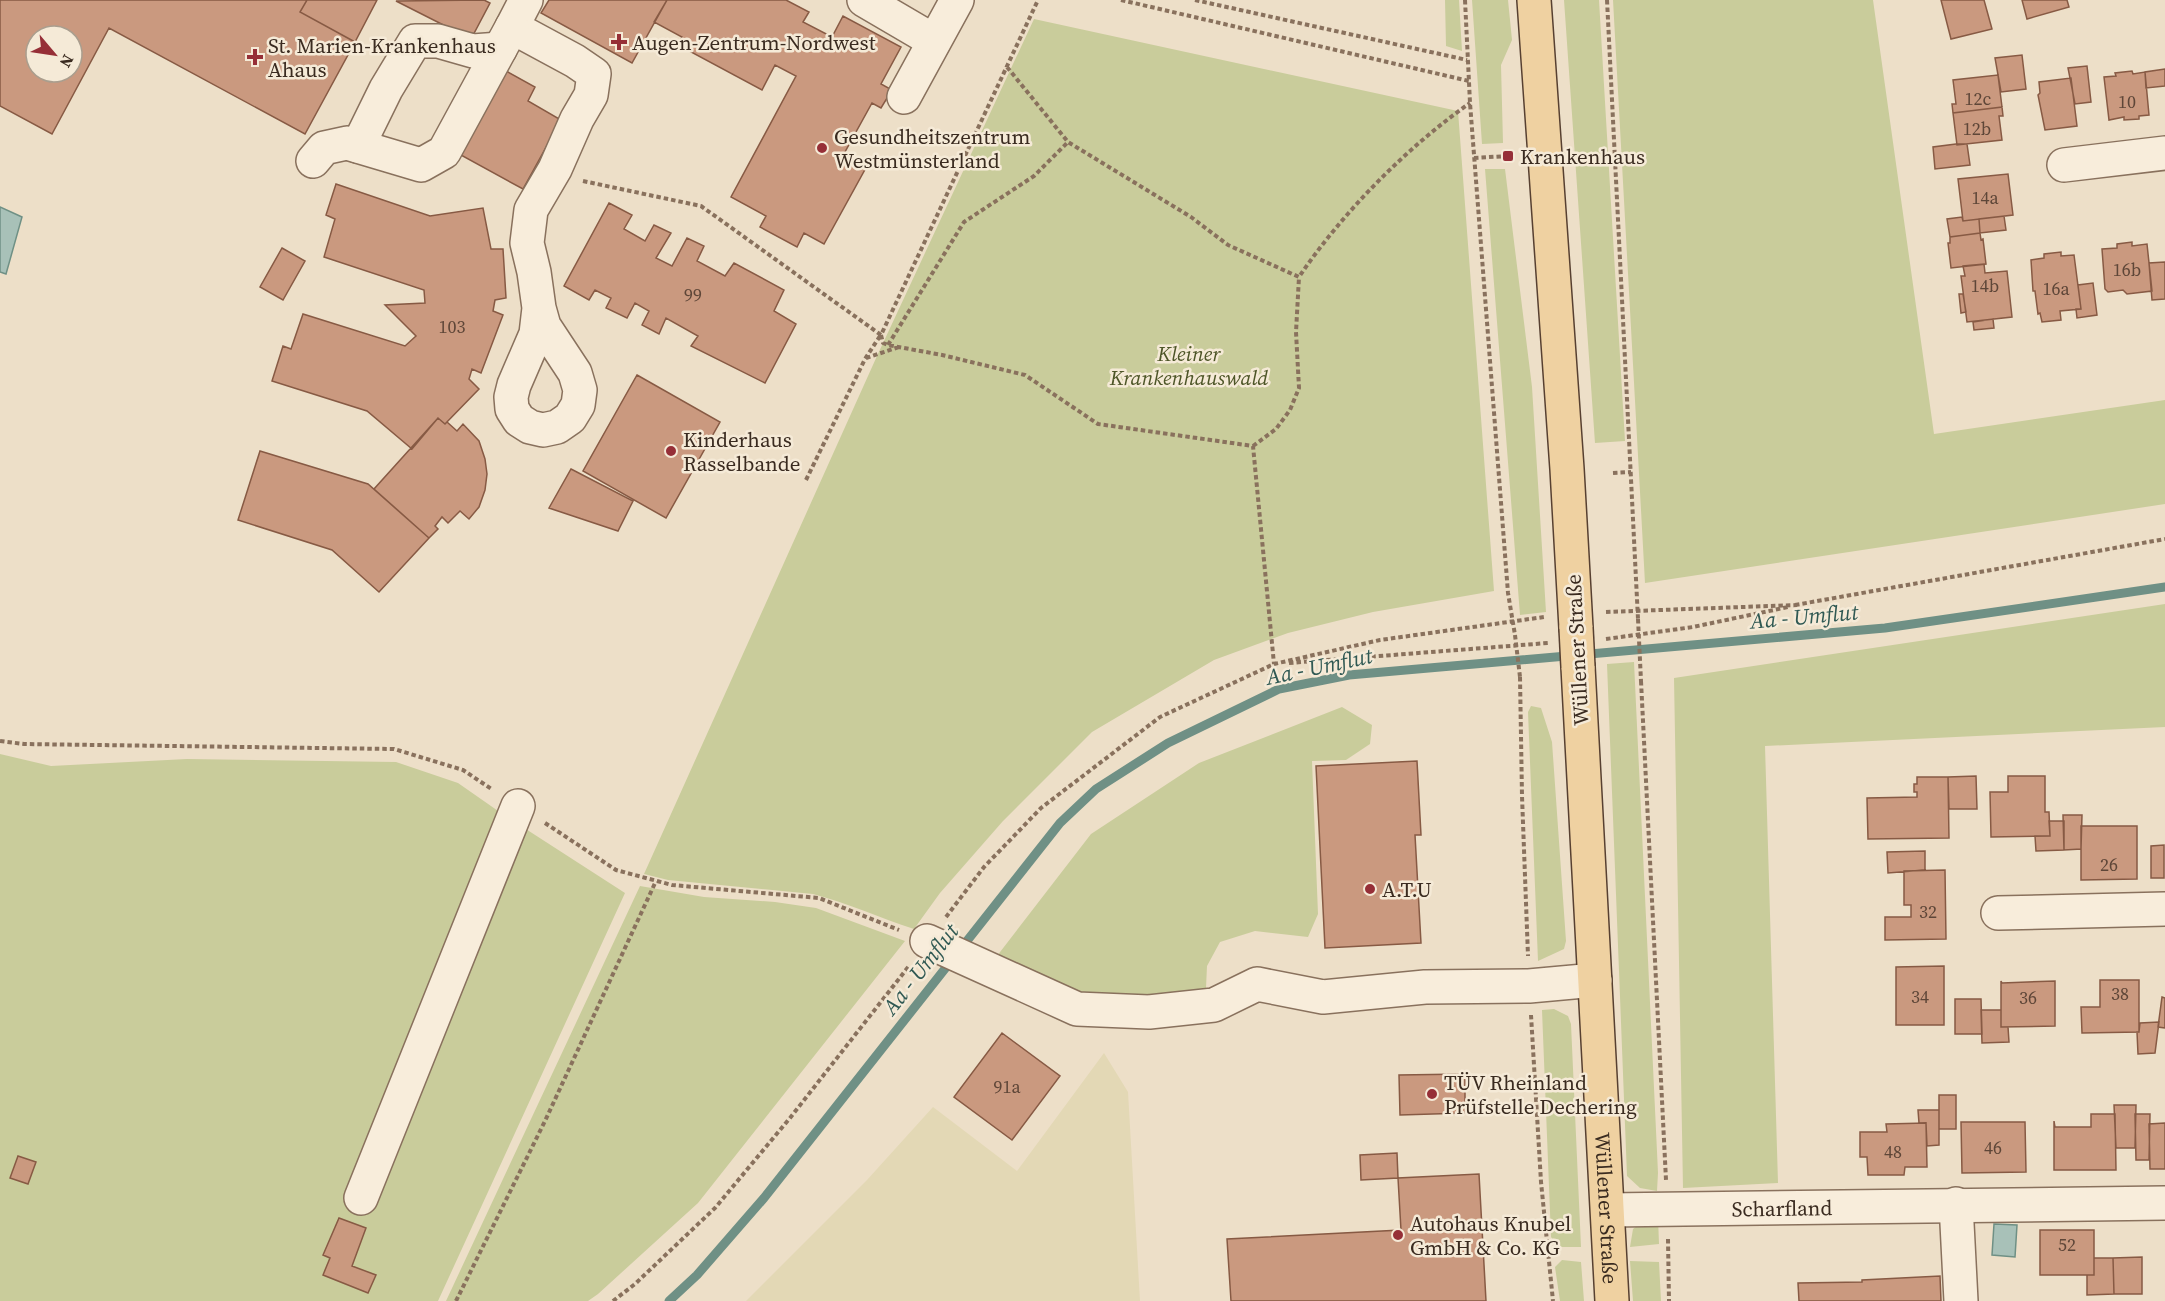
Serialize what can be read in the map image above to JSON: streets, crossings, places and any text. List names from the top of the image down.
{
  "streets": {
    "main road": ["Wüllener Straße"],
    "street": ["Scharfland"]
  },
  "crossings": [
    ["Wüllener Straße", "Scharfland"]
  ],
  "water": ["Aa - Umflut"],
  "parks": ["Kleiner Krankenhauswald"],
  "places": {
    "health": ["Augen-Zentrum-Nordwest", "St. Marien-Krankenhaus Ahaus"],
    "other": [
      "Gesundheitszentrum Westmünsterland",
      "Kinderhaus Rasselbande",
      "A.T.U",
      "TÜV Rheinland Prüfstelle Dechering",
      "Autohaus Knubel GmbH & Co. KG"
    ],
    "transit": ["Krankenhaus"]
  },
  "house_numbers": [
    "12c",
    "10",
    "12b",
    "14a",
    "16b",
    "14b",
    "16a",
    "99",
    "103",
    "26",
    "32",
    "38",
    "34",
    "36",
    "91a",
    "46",
    "48",
    "52"
  ],
  "north": "bottom right"
}
